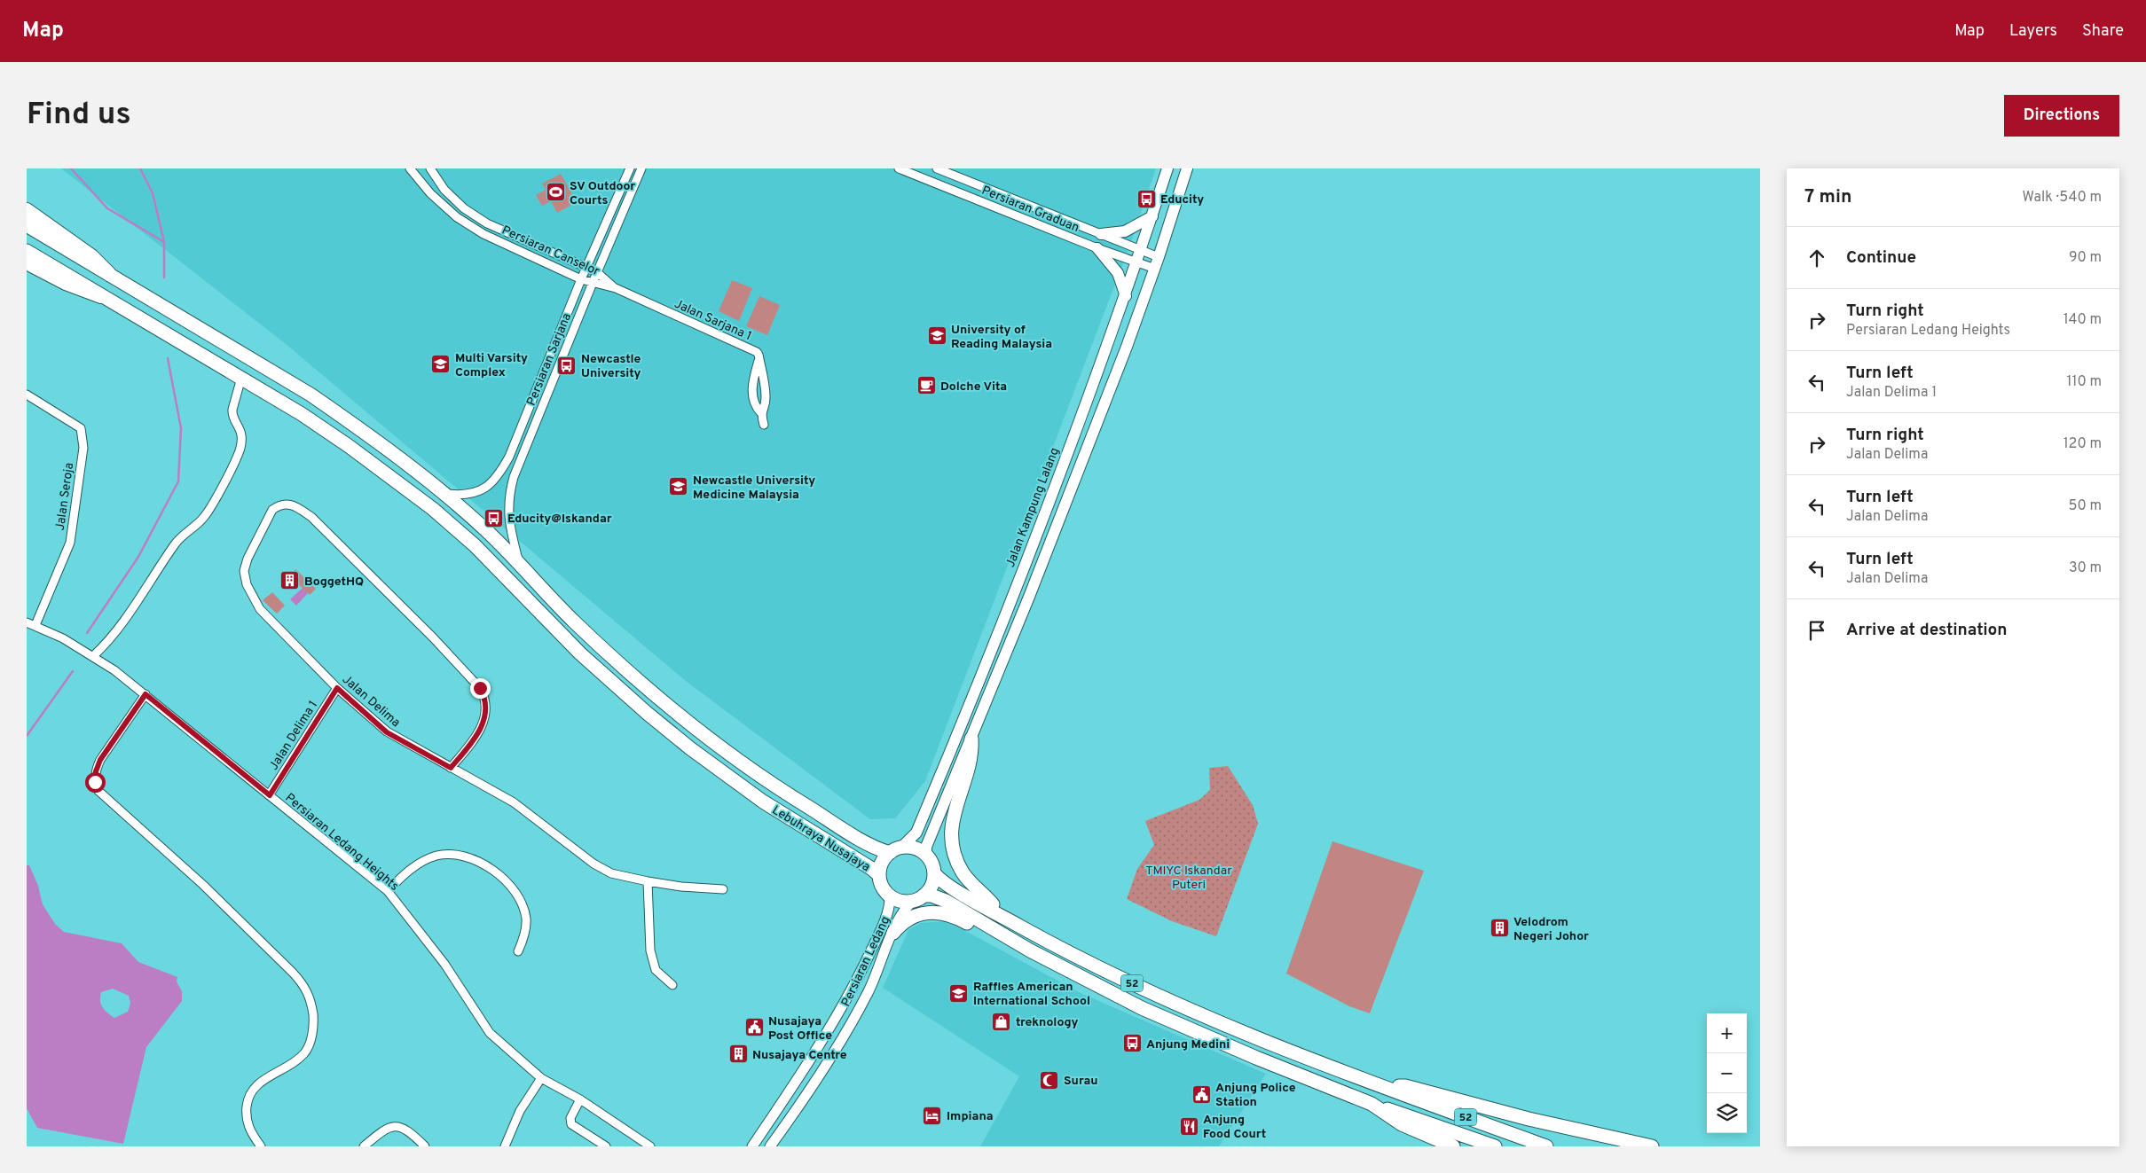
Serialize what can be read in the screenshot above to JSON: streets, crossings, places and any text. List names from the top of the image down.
{
  "streets": {
    "highway": ["Lebuhraya Nusajaya", "52"],
    "main road": ["Jalan Kampung Lalang"],
    "street": [
      "Persiaran Graduan",
      "Persiaran Canselor",
      "Jalan Sarjana 1",
      "Persiaran Sarjana",
      "Jalan Seroja",
      "Jalan Delima",
      "Jalan Delima 1",
      "Persiaran Ledang Heights",
      "Persiaran Ledang"
    ]
  },
  "crossings": [
    ["Persiaran Graduan", "Jalan Kampung Lalang"],
    ["Persiaran Canselor", "Jalan Sarjana 1"],
    ["Persiaran Canselor", "Persiaran Sarjana"],
    ["Jalan Seroja", "Persiaran Ledang Heights"],
    ["Jalan Kampung Lalang", "Lebuhraya Nusajaya"],
    ["Jalan Kampung Lalang", "Persiaran Ledang"],
    ["Jalan Kampung Lalang", "52"],
    ["Jalan Delima", "Jalan Delima 1"],
    ["Jalan Delima 1", "Persiaran Ledang Heights"],
    ["Lebuhraya Nusajaya", "Persiaran Ledang"],
    ["Lebuhraya Nusajaya", "52"],
    ["Persiaran Ledang", "52"]
  ],
  "parks": ["TMIYC Iskandar Puteri"],
  "places": {
    "sports": ["SV Outdoor Courts"],
    "bus stop": [
      "Educity",
      "Newcastle University",
      "Educity@Iskandar",
      "Anjung Medini"
    ],
    "school or university": [
      "University of Reading Malaysia",
      "Multi Varsity Complex",
      "Newcastle University Medicine Malaysia",
      "Raffles American International School"
    ],
    "cafe": ["Dolche Vita"],
    "building": ["BoggetHQ", "Velodrom Negeri Johor", "Nusajaya Centre"],
    "shop": ["treknology"],
    "public building": ["Nusajaya Post Office", "Anjung Police Station"],
    "mosque": ["Surau"],
    "hotel": ["Impiana"],
    "restaurant": ["Anjung Food Court"]
  },
  "page": {
    "header": "Map",
    "nav": ["Map", "Layers", "Share"],
    "buttons": "Directions",
    "title": "Find us",
    "heading": ["7 min", "Walk · 540 m"],
    "list": [
      ["Continue", "90 m"],
      ["Turn right", "Persiaran Ledang Heights", "140 m"],
      ["Turn left", "Jalan Delima 1", "110 m"],
      ["Turn right", "Jalan Delima", "120 m"],
      ["Turn left", "Jalan Delima", "50 m"],
      ["Turn left", "Jalan Delima", "30 m"],
      "Arrive at destination"
    ],
    "map_buttons": ["+", "−"]
  }
}
